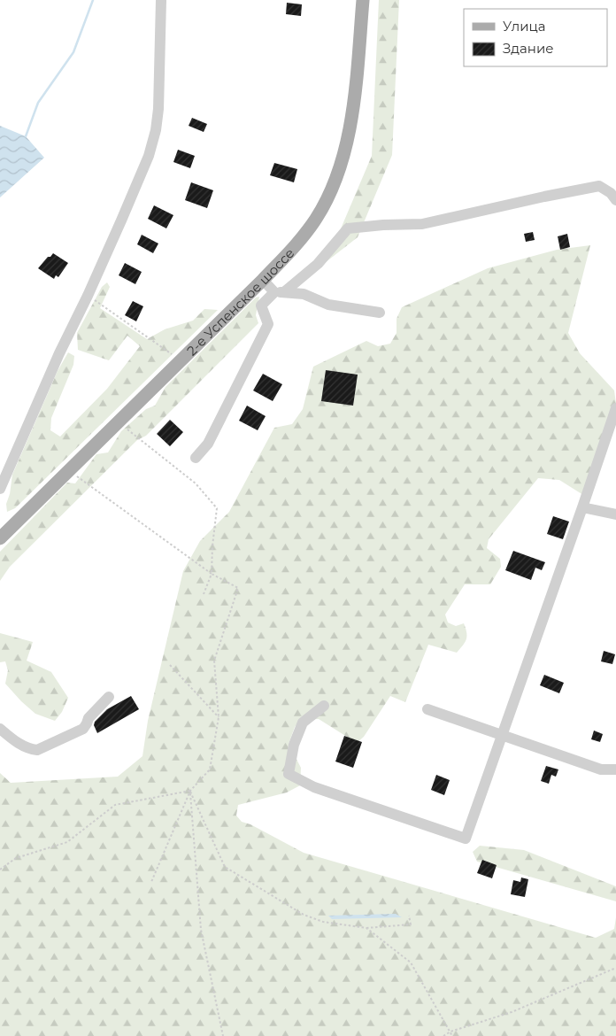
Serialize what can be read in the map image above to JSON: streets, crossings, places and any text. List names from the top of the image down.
{
  "streets": {
    "main road": ["2-е Успенское шоссе"]
  },
  "legend": ["Улица", "Здание"]
}
